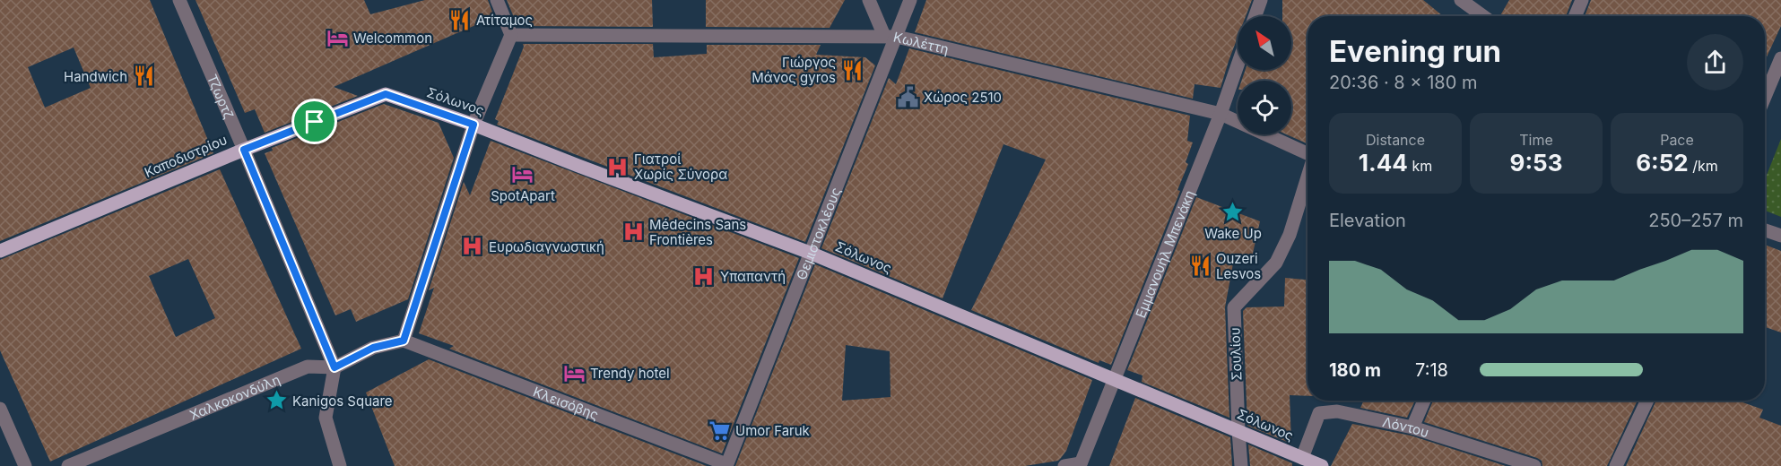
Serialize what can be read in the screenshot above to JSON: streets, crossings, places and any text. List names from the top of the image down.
{
  "streets": {
    "main road": ["Σόλωνος", "Καποδιστρίου"],
    "street": [
      "Κωλέττη",
      "Τζωρτζ",
      "Θεμιστοκλέους",
      "Εμμανουήλ Μπενάκη",
      "Σουλίου",
      "Χαλκοκονδύλη",
      "Κλεισόβης",
      "Λόντου"
    ]
  },
  "crossings": [
    ["Κωλέττη", "Θεμιστοκλέους"],
    ["Κωλέττη", "Εμμανουήλ Μπενάκη"],
    ["Τζωρτζ", "Καποδιστρίου"],
    ["Τζωρτζ", "Χαλκοκονδύλη"],
    ["Σόλωνος", "Καποδιστρίου"],
    ["Σόλωνος", "Θεμιστοκλέους"],
    ["Σόλωνος", "Εμμανουήλ Μπενάκη"],
    ["Σόλωνος", "Σουλίου"],
    ["Σόλωνος", "Λόντου"],
    ["Θεμιστοκλέους", "Κλεισόβης"],
    ["Χαλκοκονδύλη", "Κλεισόβης"]
  ],
  "places": {
    "restaurant": [
      "Ατίταμος",
      "Γιώργος Μάνος gyros",
      "Handwich",
      "Ouzeri Lesvos"
    ],
    "hotel": ["Welcommon", "SpotApart", "Trendy hotel"],
    "public building": ["Χώρος 2510"],
    "hospital": [
      "Γιατροί Χωρίς Σύνορα",
      "Médecins Sans Frontières",
      "Ευρωδιαγνωστική",
      "Υπαπαντή"
    ],
    "place": ["Wake Up", "Kanigos Square"],
    "supermarket": ["Umor Faruk"]
  },
  "north": "top left",
  "page": {
    "heading": ["Evening run", "20:36 · 8 × 180 m"],
    "stats": [
      ["Distance", "1.44 km"],
      ["Time", "9:53"],
      ["Pace", "6:52 /km"]
    ],
    "chart": ["Elevation", "250–257 m"],
    "list": [
      {
        "name": "180 m",
        "note": "7:18"
      }
    ]
  }
}
